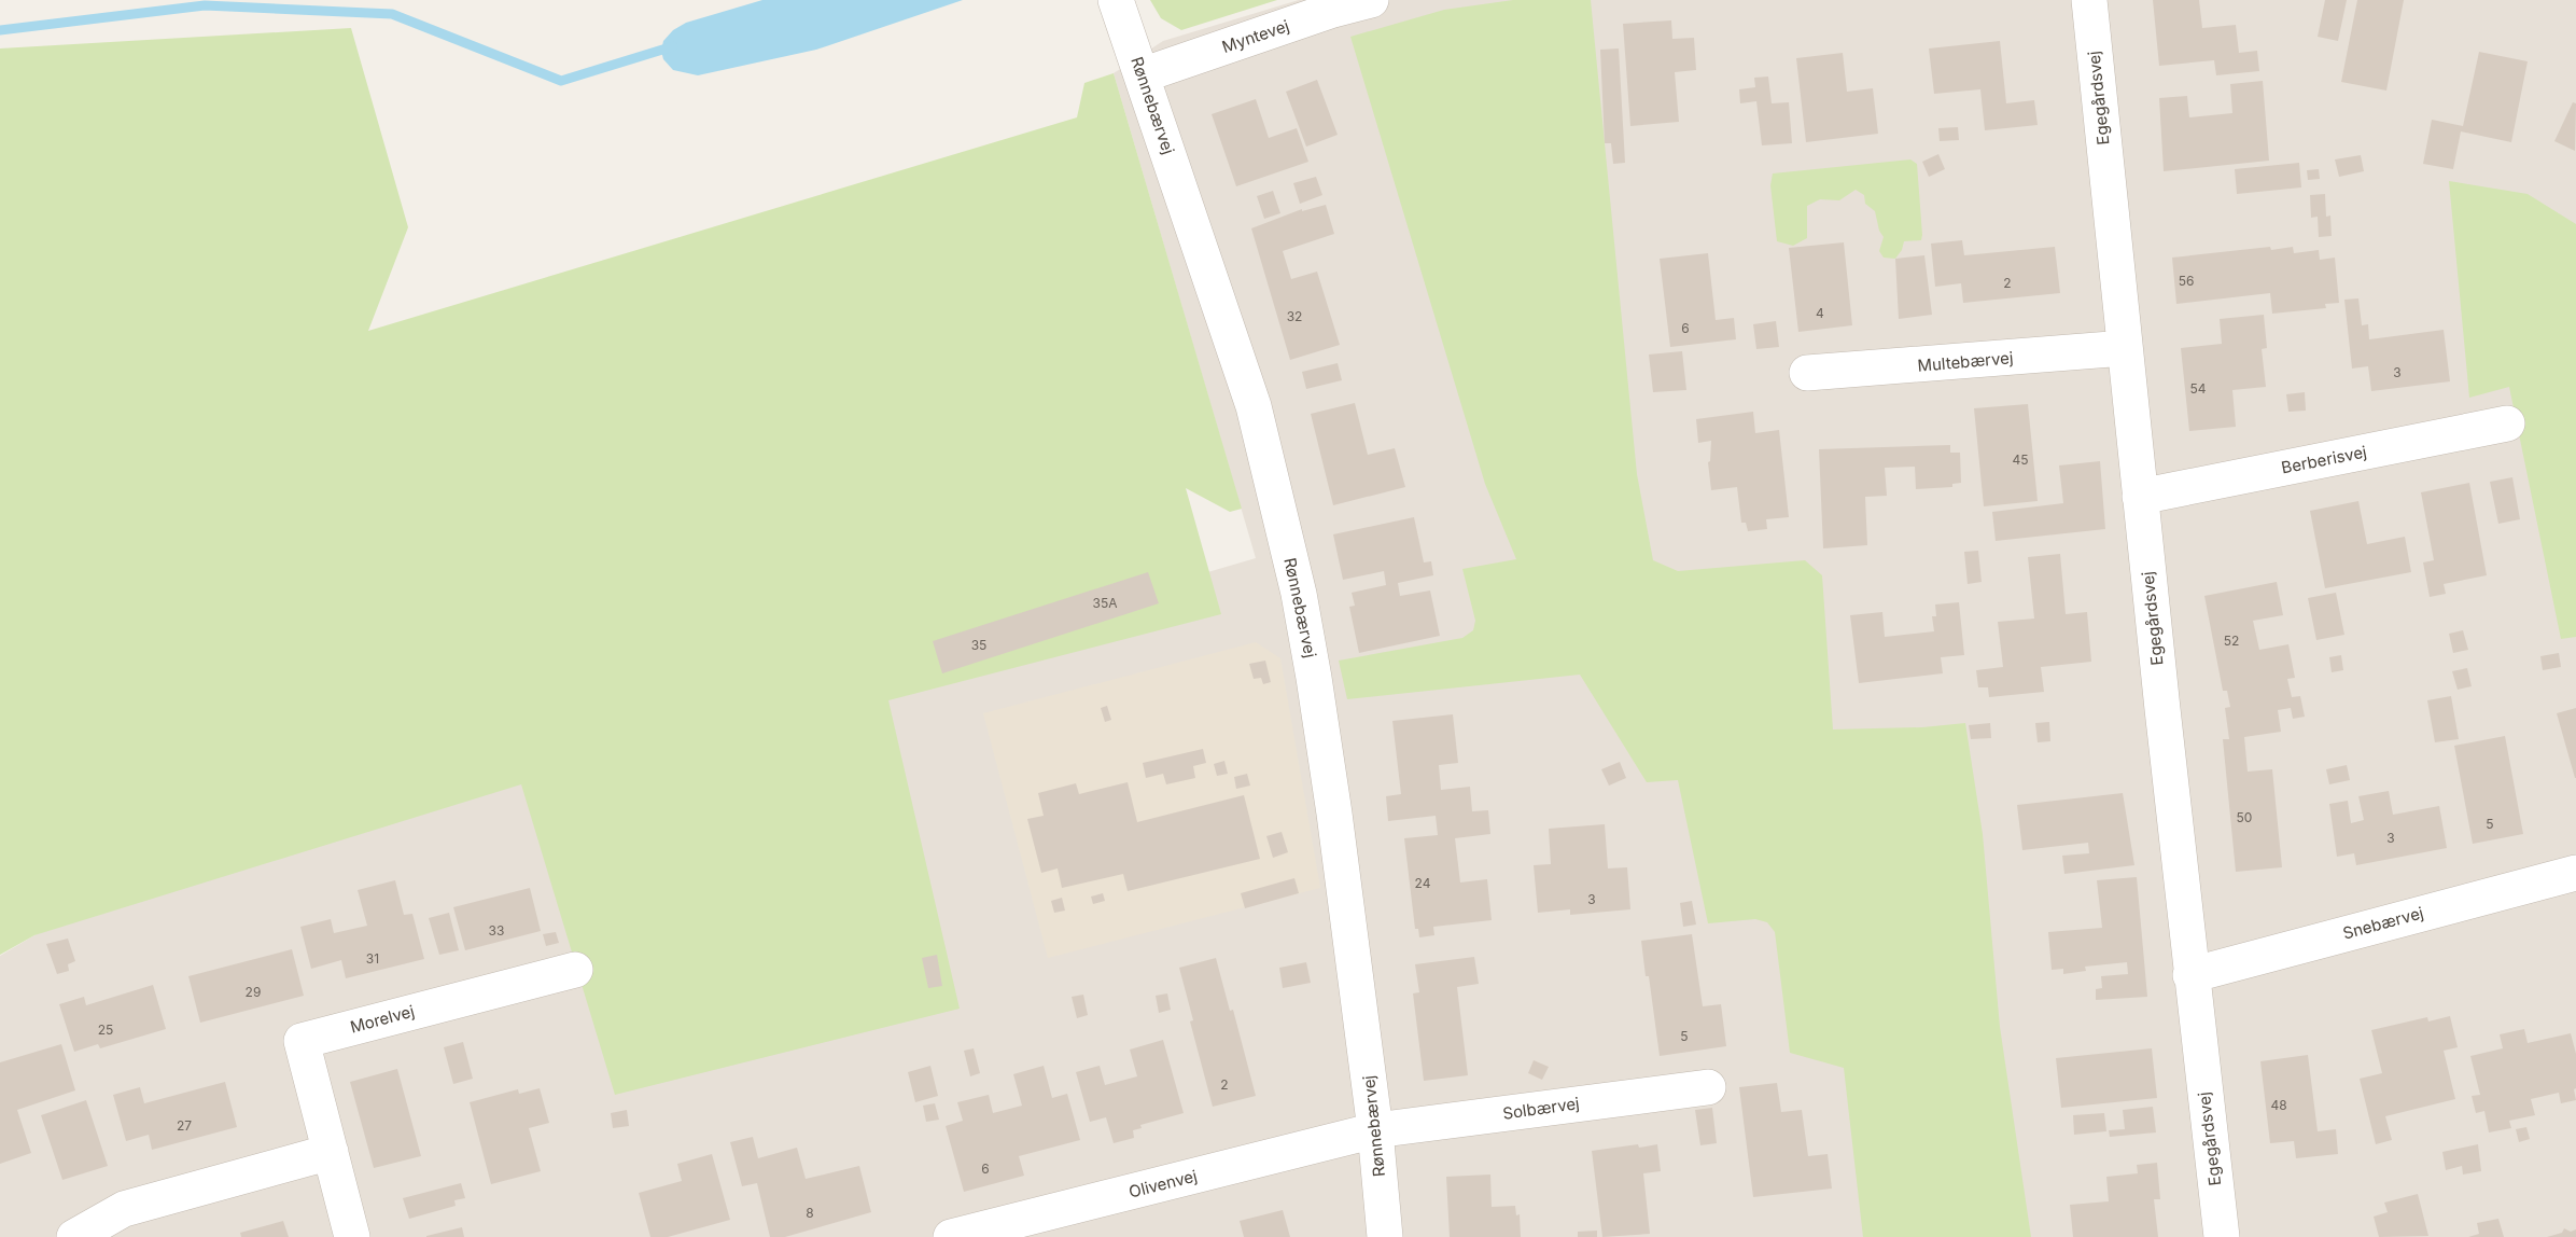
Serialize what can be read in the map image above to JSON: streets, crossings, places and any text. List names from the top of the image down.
{
  "streets": {
    "street": [
      "Myntevej",
      "Egegårdsvej",
      "Rønnebærvej",
      "Multebærvej",
      "Berberisvej",
      "Snebærvej",
      "Morelvej",
      "Solbærvej",
      "Olivenvej"
    ]
  },
  "crossings": [
    ["Myntevej", "Rønnebærvej"],
    ["Egegårdsvej", "Multebærvej"],
    ["Egegårdsvej", "Berberisvej"],
    ["Egegårdsvej", "Snebærvej"],
    ["Rønnebærvej", "Solbærvej"],
    ["Rønnebærvej", "Olivenvej"],
    ["Solbærvej", "Olivenvej"]
  ],
  "house_numbers": [
    "56",
    "2",
    "4",
    "32",
    "6",
    "3",
    "54",
    "45",
    "35A",
    "52",
    "35",
    "50",
    "5",
    "3",
    "24",
    "3",
    "33",
    "31",
    "29",
    "25",
    "5",
    "2",
    "48",
    "27",
    "6",
    "8"
  ]
}
